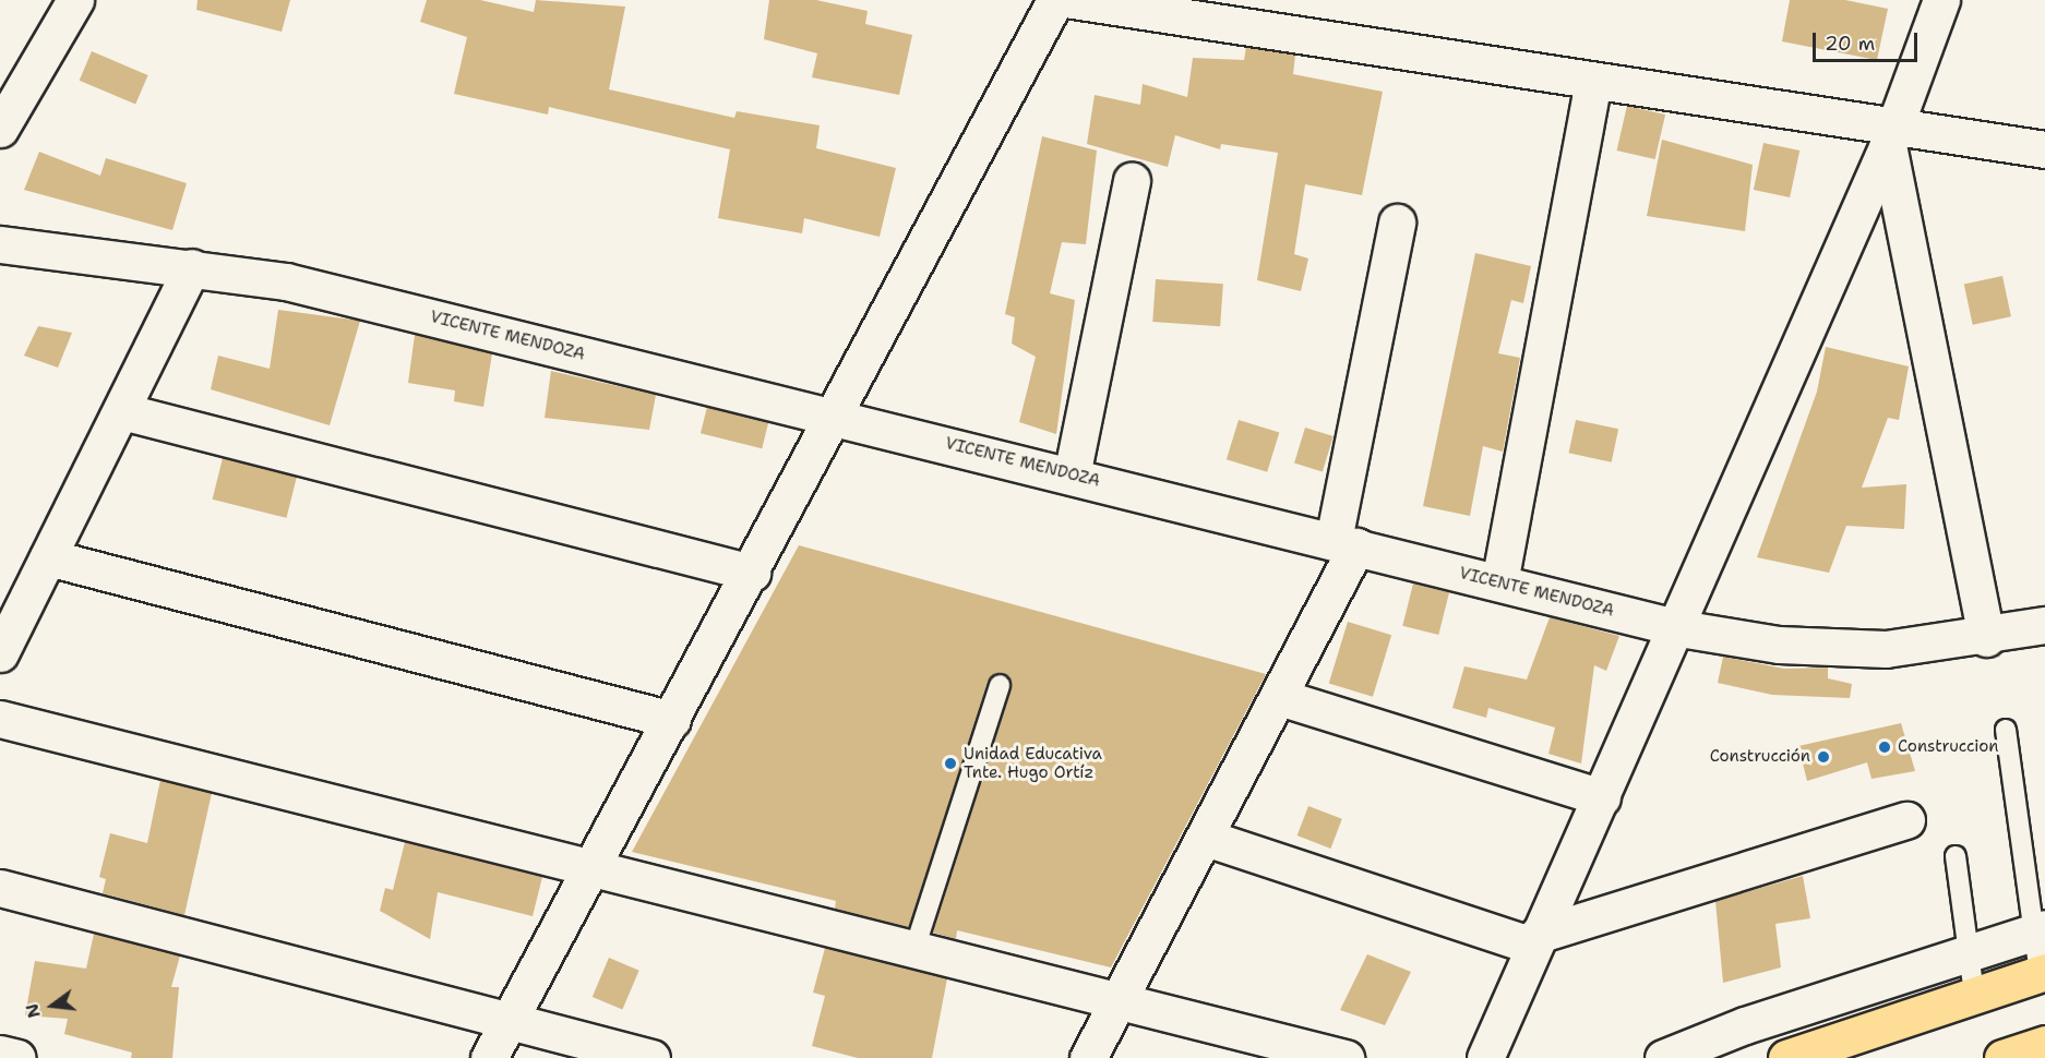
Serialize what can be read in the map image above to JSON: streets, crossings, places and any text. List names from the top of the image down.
{
  "streets": {
    "street": ["VICENTE MENDOZA"]
  },
  "places": ["Construccion", "Construcción", "Unidad Educativa Tnte. Hugo Ortíz"],
  "scale_bar": "20 m",
  "north": "left"
}
